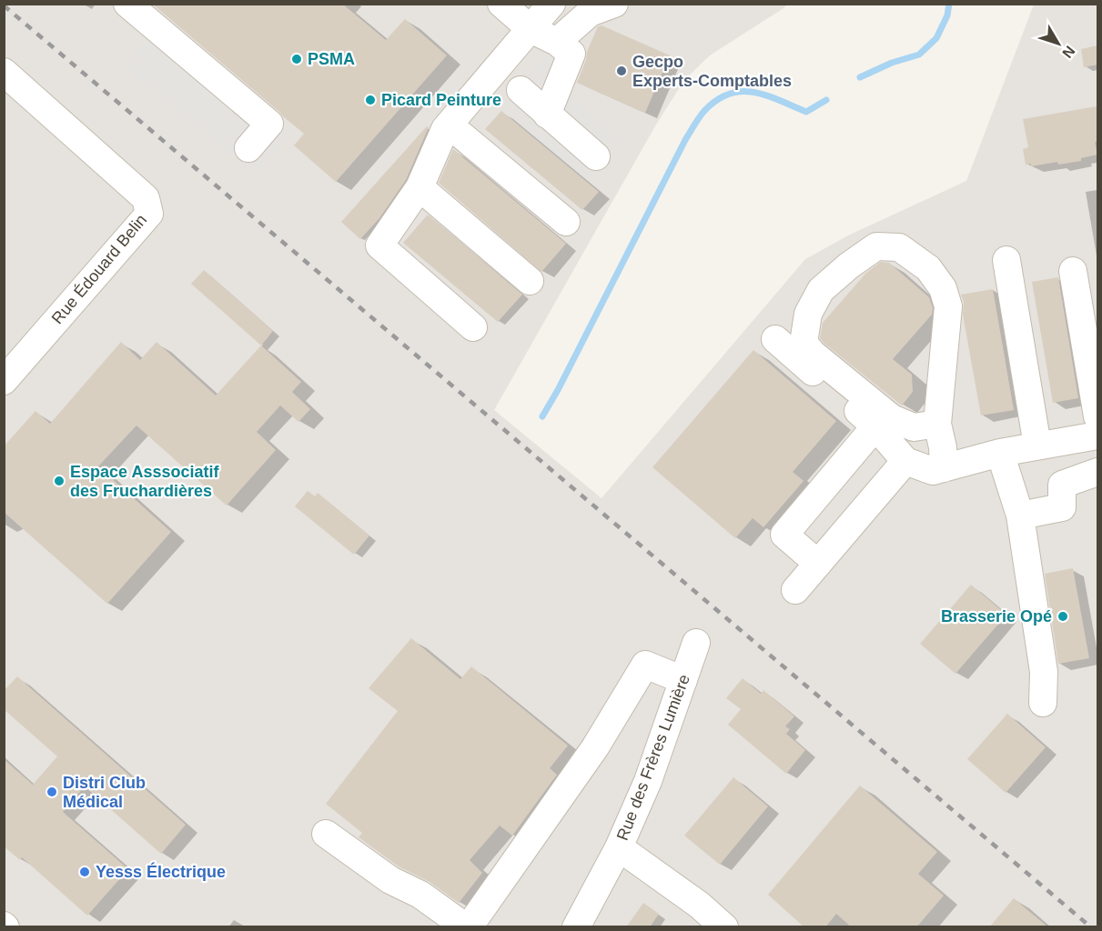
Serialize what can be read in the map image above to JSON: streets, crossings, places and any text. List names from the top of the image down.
{
  "streets": {
    "street": ["Rue Édouard Belin", "Rue des Frères Lumière"]
  },
  "places": [
    "PSMA",
    "Gecpo Experts-Comptables",
    "Picard Peinture",
    "Espace Asssociatif des Fruchardières",
    "Brasserie Opé",
    "Distri Club Médical",
    "Yesss Électrique"
  ],
  "north": "bottom right"
}
